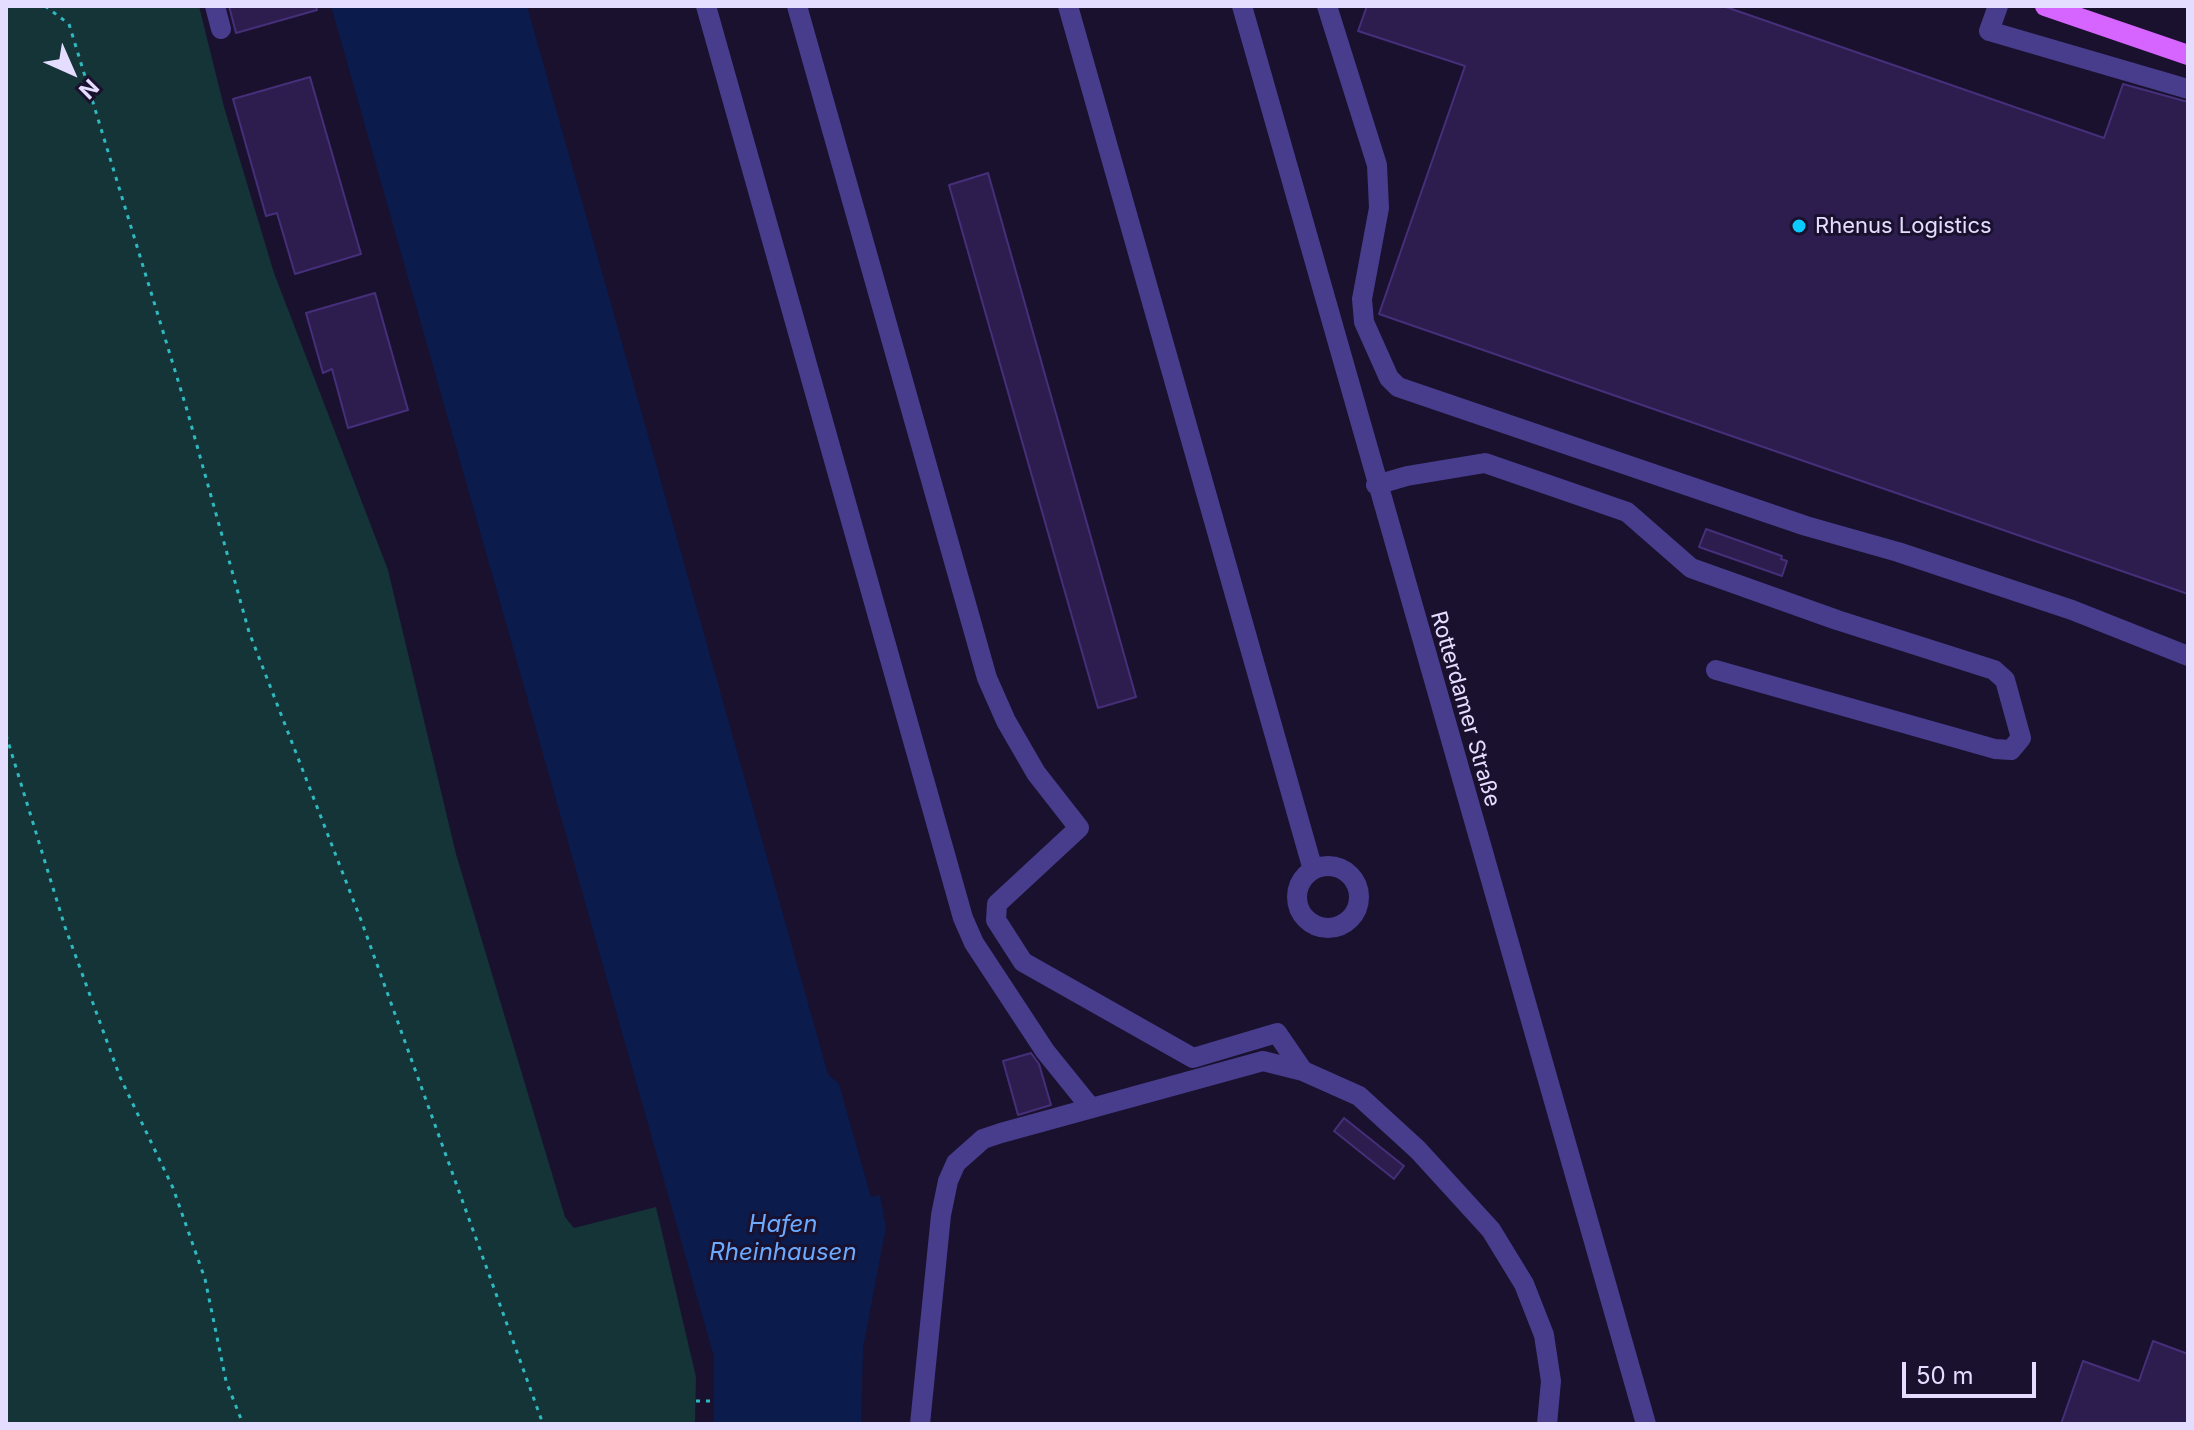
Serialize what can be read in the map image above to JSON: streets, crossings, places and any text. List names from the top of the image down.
{
  "streets": {
    "street": ["Rotterdamer Straße"]
  },
  "water": ["Hafen Rheinhausen"],
  "places": ["Rhenus Logistics"],
  "scale_bar": "50 m",
  "north": "bottom right"
}
